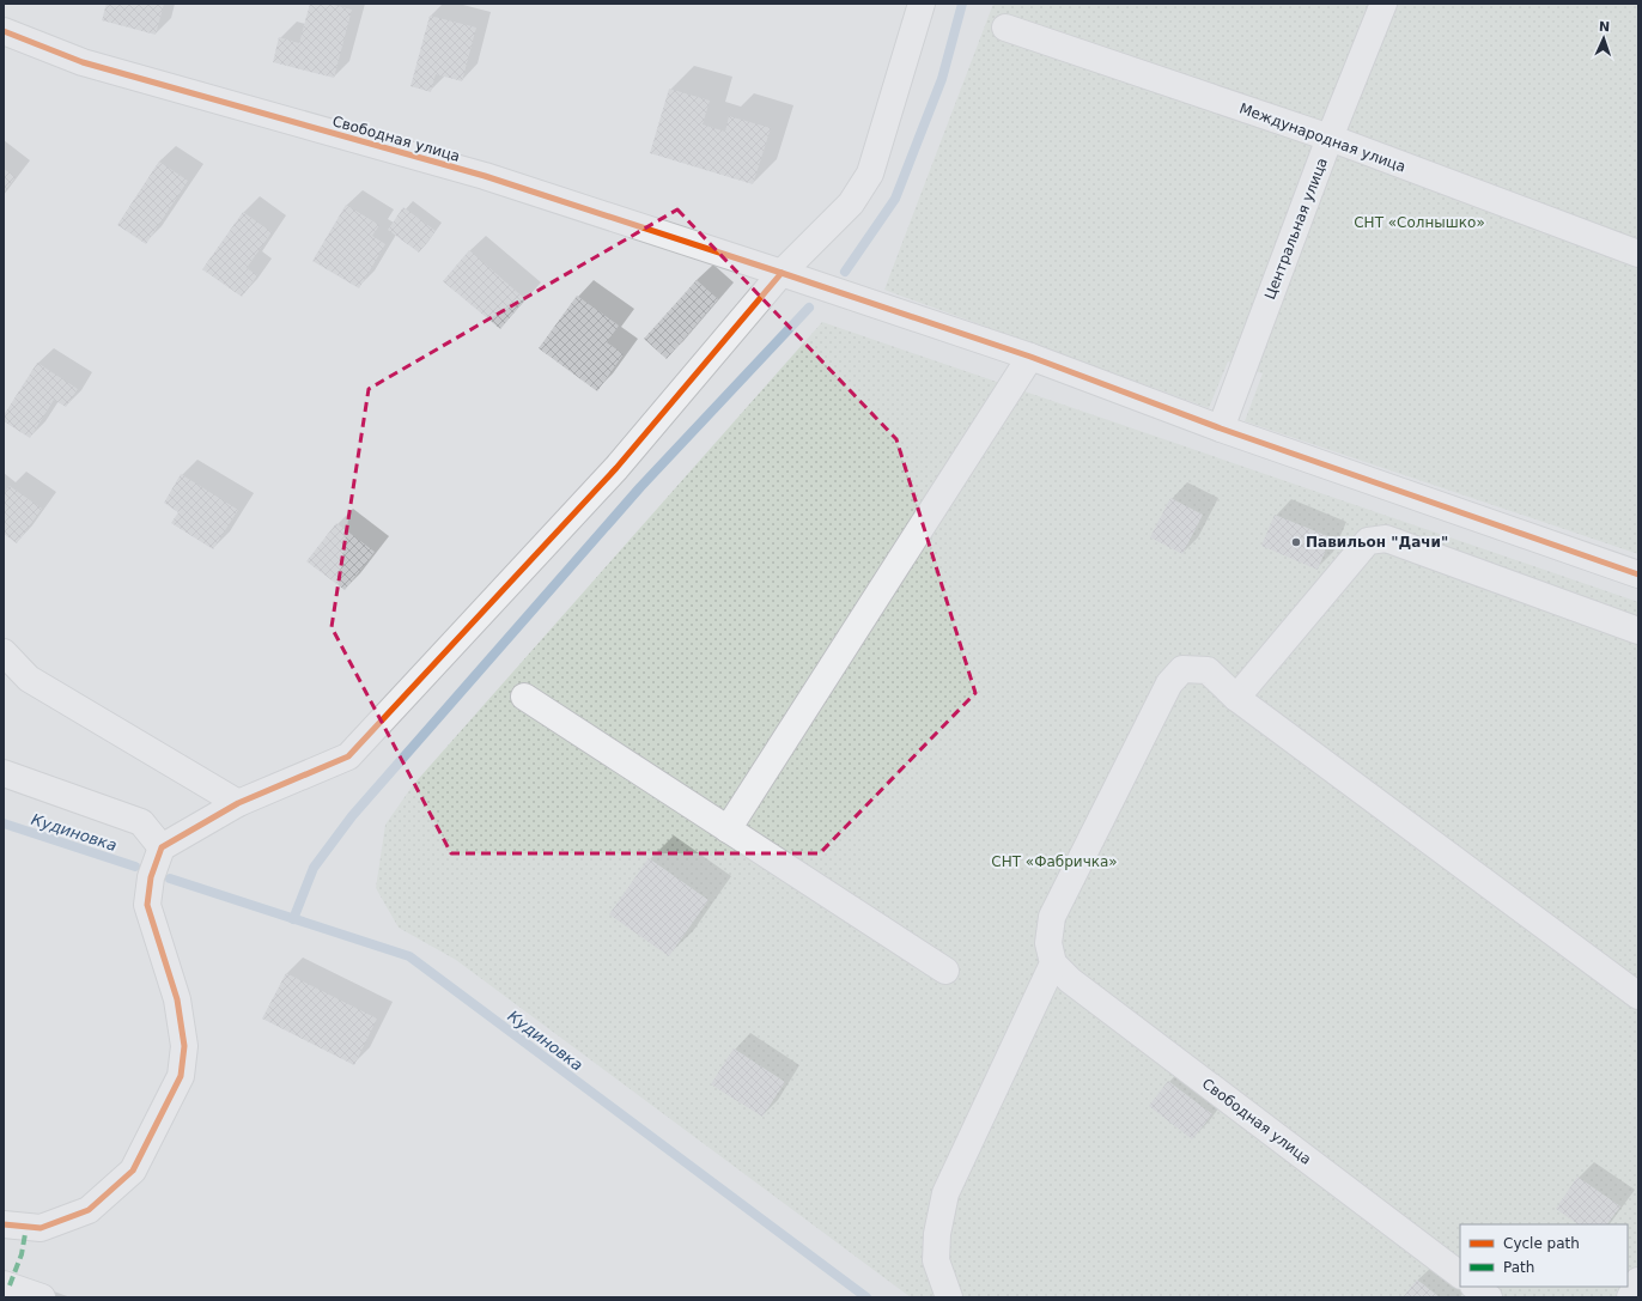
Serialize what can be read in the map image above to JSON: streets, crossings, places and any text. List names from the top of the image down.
{
  "streets": {
    "street": ["Международная улица", "Свободная улица", "Центральная улица"]
  },
  "crossings": [
    ["Международная улица", "Центральная улица"],
    ["Свободная улица", "Центральная улица"]
  ],
  "water": ["Кудиновка"],
  "parks": ["СНТ «Солнышко»", "СНТ «Фабричка»"],
  "places": ["Павильон \"Дачи\""],
  "legend": ["Cycle path", "Path"],
  "north": "top"
}
